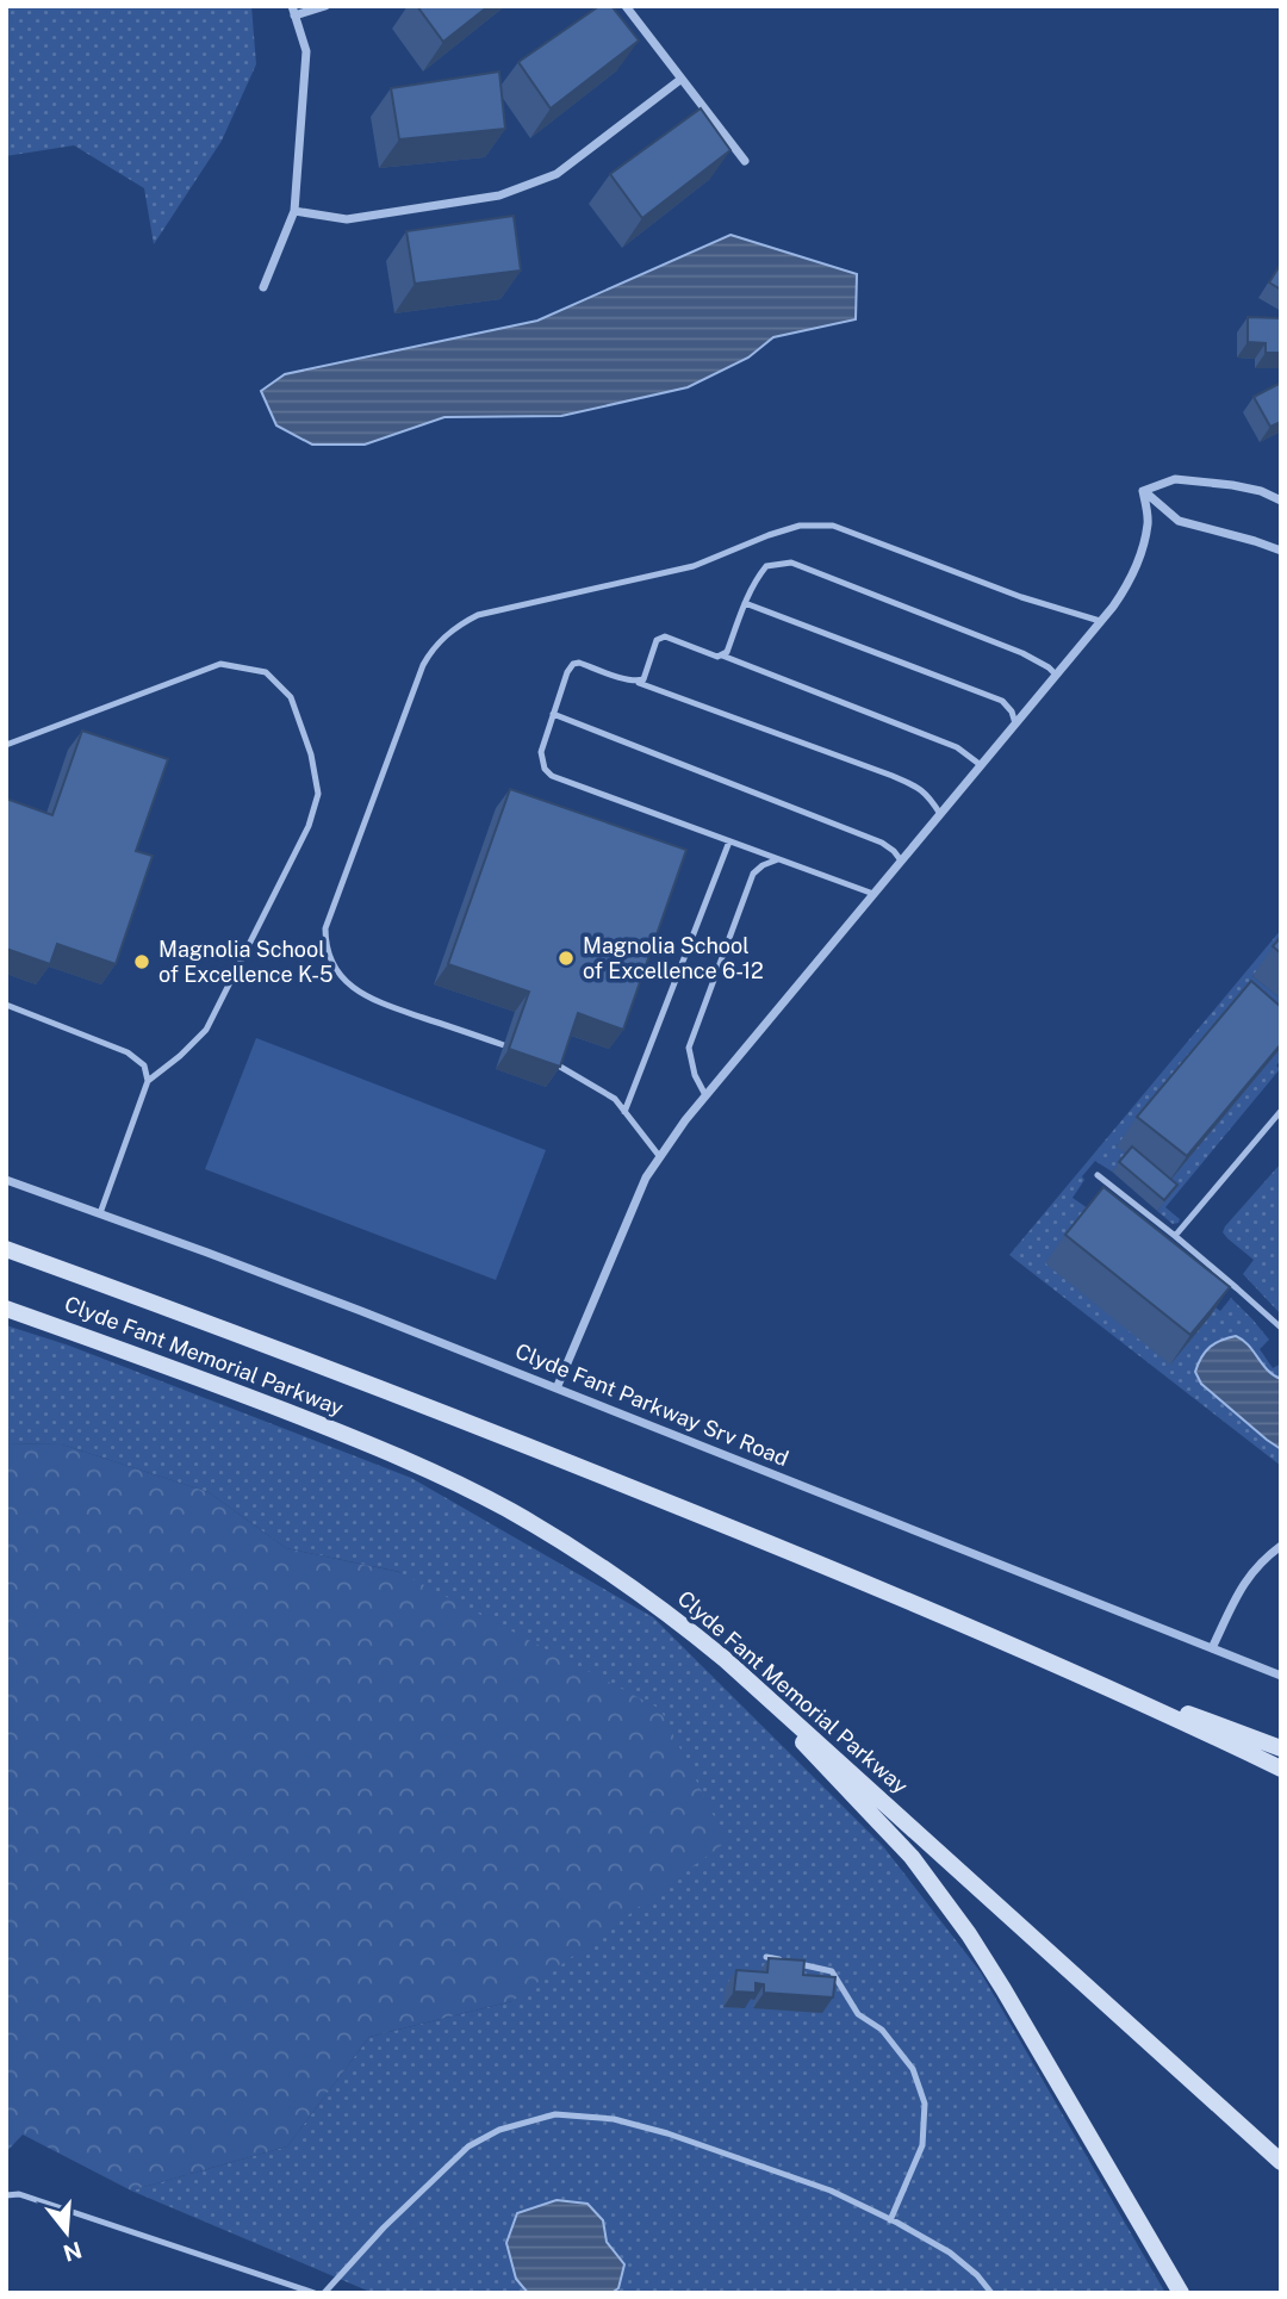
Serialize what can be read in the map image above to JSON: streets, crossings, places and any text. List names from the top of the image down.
{
  "streets": {
    "main road": ["Clyde Fant Memorial Parkway"],
    "street": ["Clyde Fant Parkway Srv Road"]
  },
  "places": ["Magnolia School of Excellence 6-12", "Magnolia School of Excellence K-5"],
  "north": "bottom"
}
